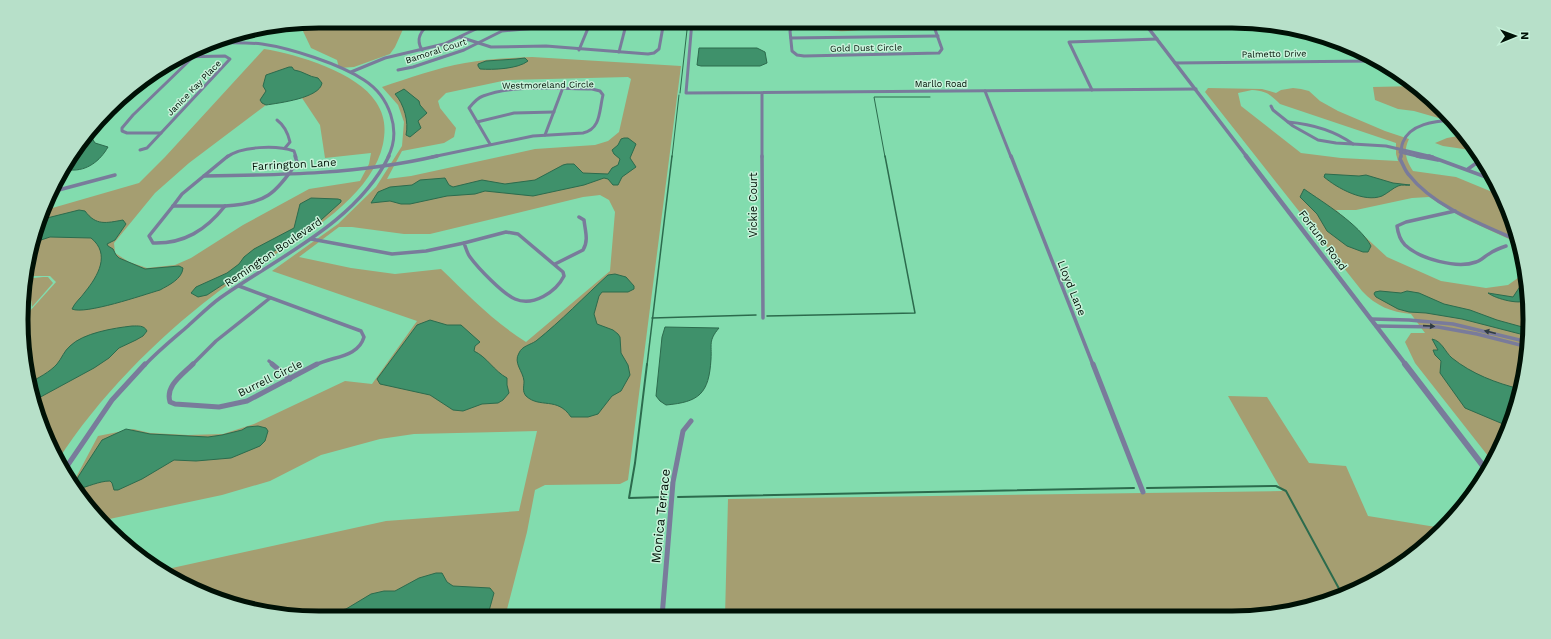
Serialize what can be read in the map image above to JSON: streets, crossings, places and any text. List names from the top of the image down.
{
  "streets": {
    "street": [
      "Gold Dust Circle",
      "Bamoral Court",
      "Palmetto Drive",
      "Marllo Road",
      "Westmoreland Circle",
      "Janice Kay Place",
      "Farrington Lane",
      "Vickie Court",
      "Fortune Road",
      "Remington Boulevard",
      "Lloyd Lane",
      "Burrell Circle",
      "Monica Terrace"
    ]
  },
  "crossings": [
    ["Palmetto Drive", "Fortune Road"],
    ["Marllo Road", "Vickie Court"],
    ["Marllo Road", "Fortune Road"],
    ["Marllo Road", "Lloyd Lane"],
    ["Westmoreland Circle", "Farrington Lane"],
    ["Westmoreland Circle", "Remington Boulevard"],
    ["Farrington Lane", "Remington Boulevard"],
    ["Remington Boulevard", "Burrell Circle"]
  ],
  "north": "right"
}
